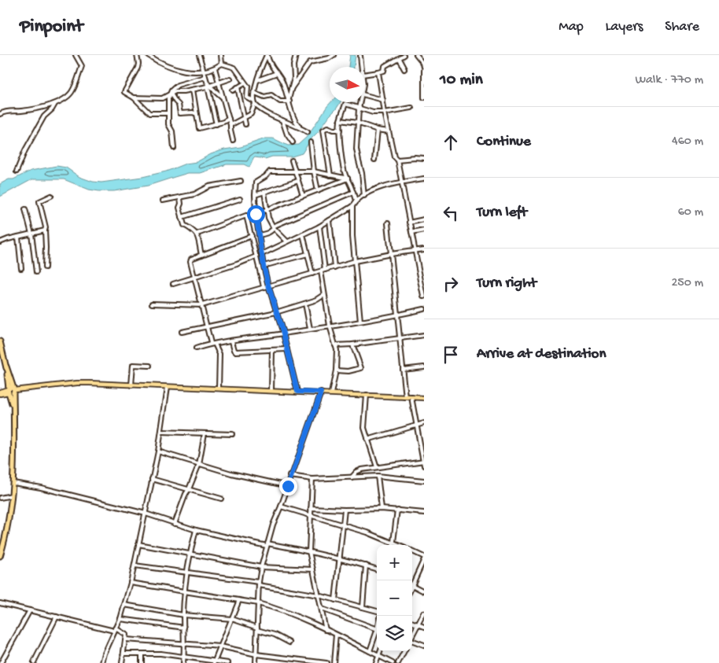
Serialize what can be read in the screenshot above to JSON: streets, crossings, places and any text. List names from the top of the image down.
{
  "north": "right",
  "page": {
    "header": "Pinpoint",
    "nav": ["Map", "Layers", "Share"],
    "heading": ["10 min", "Walk · 770 m"],
    "list": [
      ["Continue", "460 m"],
      ["Turn left", "60 m"],
      ["Turn right", "250 m"],
      "Arrive at destination"
    ],
    "map_buttons": ["+", "−"]
  }
}
